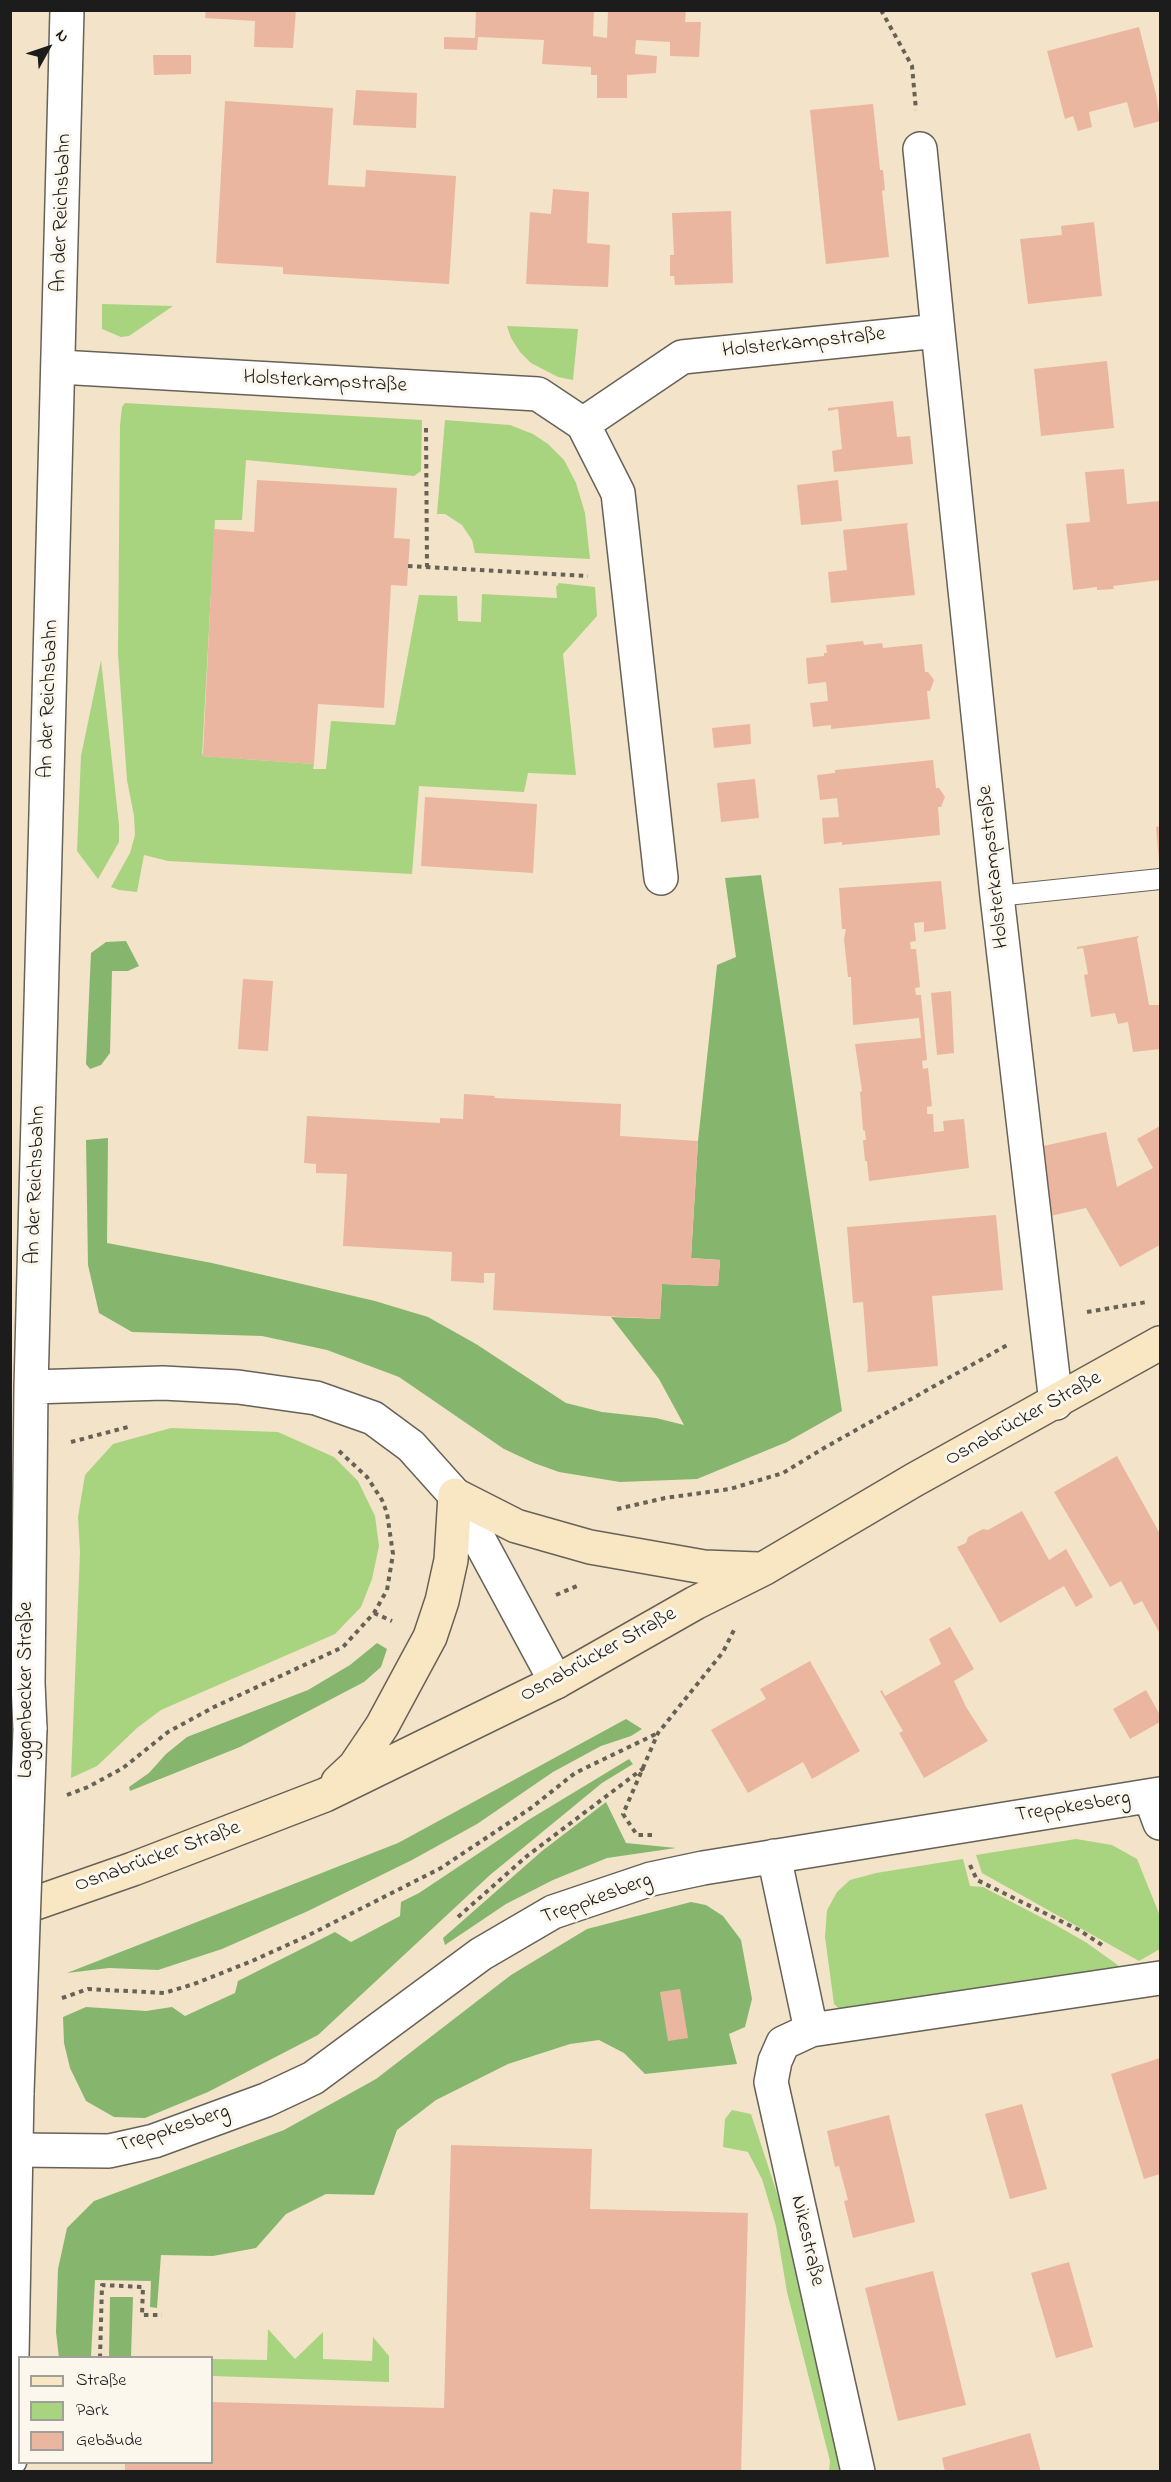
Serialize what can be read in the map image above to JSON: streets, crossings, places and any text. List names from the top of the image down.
{
  "streets": {
    "main road": ["Osnabrücker Straße"],
    "street": [
      "An der Reichsbahn",
      "Holsterkampstraße",
      "Laggenbecker Straße",
      "Treppkesberg",
      "Nikestraße"
    ]
  },
  "crossings": [
    ["An der Reichsbahn", "Holsterkampstraße"],
    ["An der Reichsbahn", "Laggenbecker Straße"],
    ["Holsterkampstraße", "Osnabrücker Straße"],
    ["Laggenbecker Straße", "Treppkesberg"]
  ],
  "legend": ["Straße", "Park", "Gebäude"],
  "north": "top right"
}
